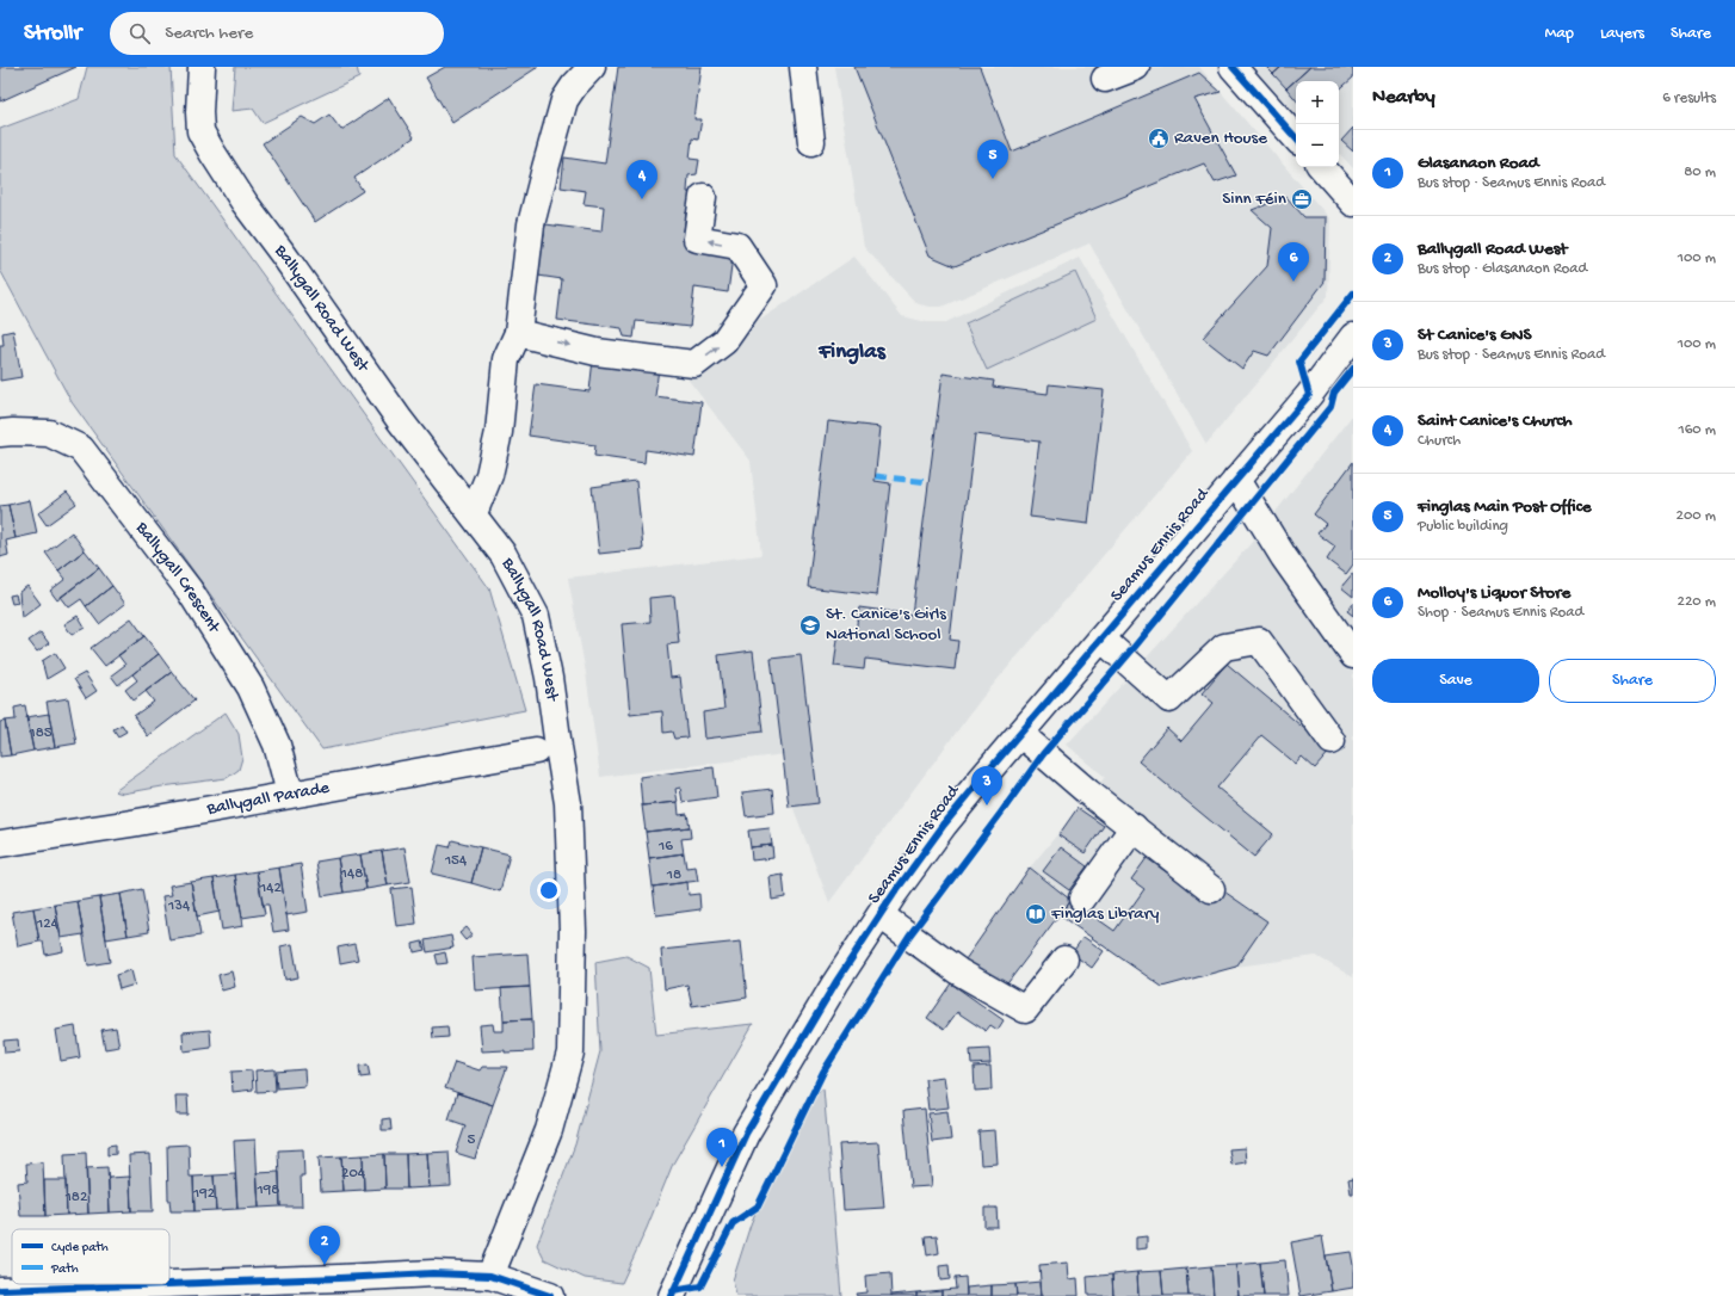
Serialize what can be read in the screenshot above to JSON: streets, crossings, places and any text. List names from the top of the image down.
{
  "streets": {
    "street": [
      "Ballygall Road West",
      "Seamus Ennis Road",
      "Ballygall Crescent",
      "Ballygall Parade"
    ]
  },
  "crossings": [
    ["Ballygall Crescent", "Ballygall Parade"]
  ],
  "districts": ["Finglas"],
  "places": {
    "public building": ["Raven House"],
    "office": ["Sinn Féin"],
    "school or university": ["St. Canice's Girls National School"],
    "library": ["Finglas Library"]
  },
  "house_numbers": [
    "185",
    "16",
    "154",
    "148",
    "18",
    "142",
    "134",
    "124",
    "5",
    "204",
    "198",
    "192",
    "182"
  ],
  "legend": ["Cycle path", "Path"],
  "page": {
    "header": "Strollr",
    "search": "Search here",
    "nav": ["Map", "Layers", "Share"],
    "heading": ["Nearby", "6 results"],
    "map_buttons": ["+", "−"],
    "list": [
      {
        "mark": "1",
        "name": "Glasanaon Road",
        "note": "Bus stop · Seamus Ennis Road",
        "value": "80 m"
      },
      {
        "mark": "2",
        "name": "Ballygall Road West",
        "note": "Bus stop · Glasanaon Road",
        "value": "100 m"
      },
      {
        "mark": "3",
        "name": "St Canice's GNS",
        "note": "Bus stop · Seamus Ennis Road",
        "value": "100 m"
      },
      {
        "mark": "4",
        "name": "Saint Canice's Church",
        "note": "Church",
        "value": "160 m"
      },
      {
        "mark": "5",
        "name": "Finglas Main Post Office",
        "note": "Public building",
        "value": "200 m"
      },
      {
        "mark": "6",
        "name": "Molloy's Liquor Store",
        "note": "Shop · Seamus Ennis Road",
        "value": "220 m"
      }
    ],
    "pins": [
      "5",
      "4",
      "6",
      "3",
      "1",
      "2"
    ],
    "buttons": ["Save", "Share"]
  }
}
